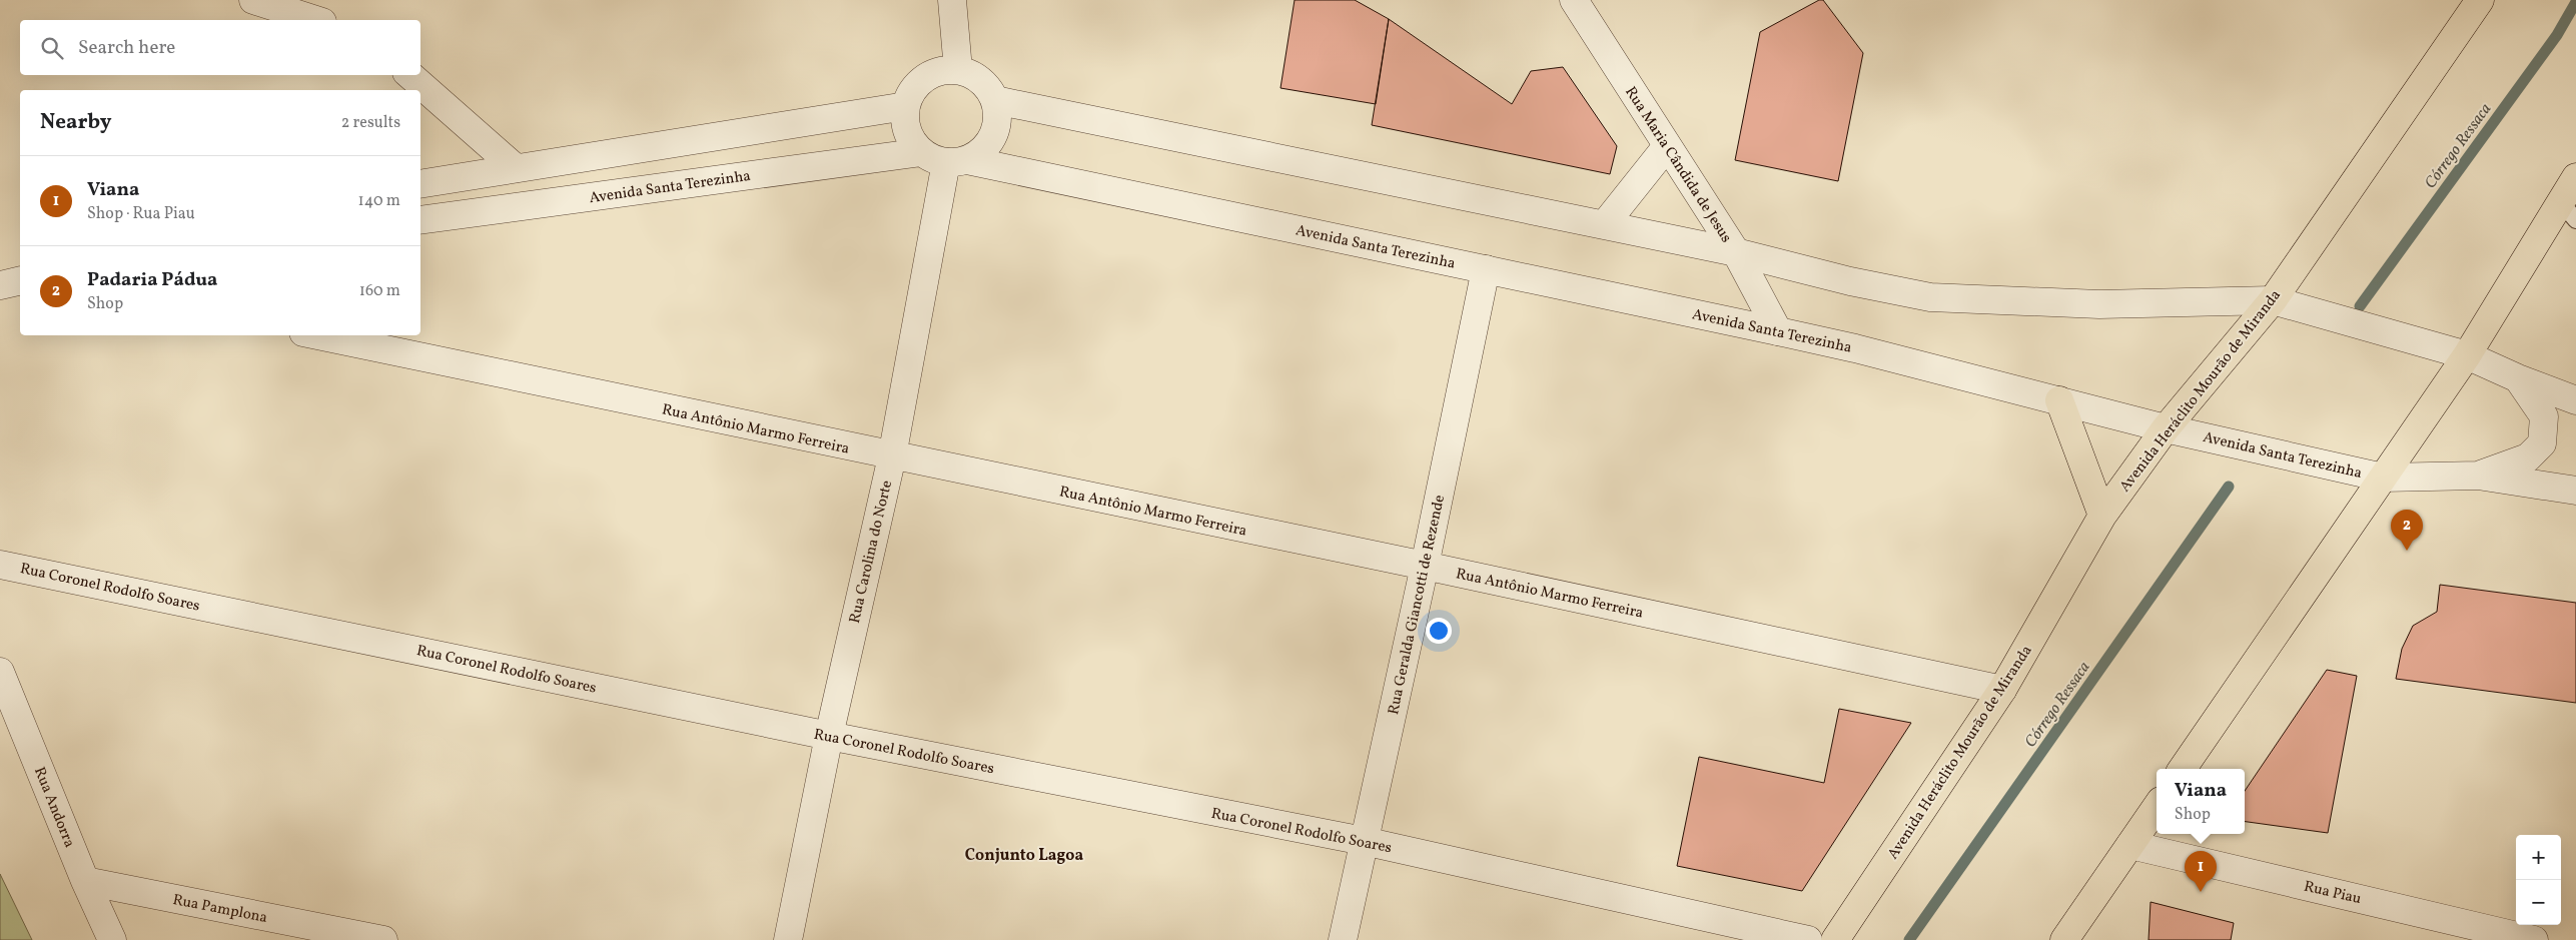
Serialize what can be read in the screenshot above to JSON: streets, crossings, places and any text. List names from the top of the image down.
{
  "streets": {
    "main road": ["Avenida Heráclito Mourão de Miranda"],
    "street": [
      "Rua Maria Cândida de Jesus",
      "Avenida Santa Terezinha",
      "Rua Antônio Marmo Ferreira",
      "Rua Carolina do Norte",
      "Rua Coronel Rodolfo Soares",
      "Rua Geralda Giancotti de Rezende",
      "Rua Andorra",
      "Rua Piau",
      "Rua Pamplona"
    ]
  },
  "crossings": [
    ["Rua Maria Cândida de Jesus", "Avenida Santa Terezinha"],
    ["Avenida Santa Terezinha", "Avenida Heráclito Mourão de Miranda"],
    ["Avenida Santa Terezinha", "Rua Carolina do Norte"],
    ["Avenida Santa Terezinha", "Rua Geralda Giancotti de Rezende"],
    ["Avenida Heráclito Mourão de Miranda", "Rua Antônio Marmo Ferreira"],
    ["Rua Antônio Marmo Ferreira", "Rua Carolina do Norte"],
    ["Rua Antônio Marmo Ferreira", "Rua Geralda Giancotti de Rezende"],
    ["Rua Carolina do Norte", "Rua Coronel Rodolfo Soares"],
    ["Rua Coronel Rodolfo Soares", "Rua Geralda Giancotti de Rezende"],
    ["Rua Andorra", "Rua Pamplona"]
  ],
  "districts": ["Conjunto Lagoa"],
  "water": ["Córrego Ressaca"],
  "page": {
    "search": "Search here",
    "heading": ["Nearby", "2 results"],
    "list": [
      {
        "mark": "1",
        "name": "Viana",
        "note": "Shop · Rua Piau",
        "value": "140 m"
      },
      {
        "mark": "2",
        "name": "Padaria Pádua",
        "note": "Shop",
        "value": "160 m"
      }
    ],
    "pins": ["2", "1"],
    "popup": ["Viana", "Shop"],
    "map_buttons": ["+", "−"]
  }
}
